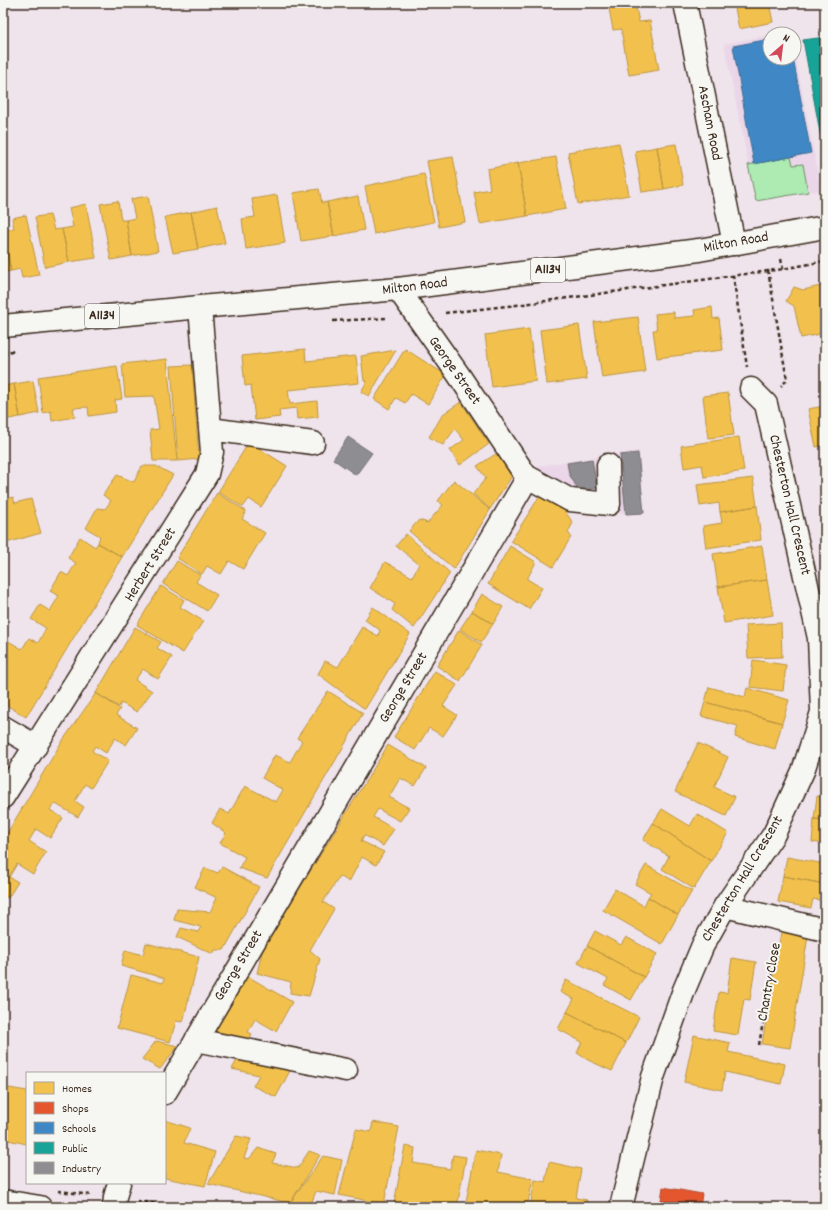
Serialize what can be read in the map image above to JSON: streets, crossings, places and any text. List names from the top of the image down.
{
  "streets": {
    "street": [
      "Ascham Road",
      "Milton Road",
      "A1134",
      "George Street",
      "Chesterton Hall Crescent",
      "Herbert Street"
    ],
    "path": ["Chantry Close"]
  },
  "crossings": [
    ["Ascham Road", "Milton Road"],
    ["Milton Road", "George Street"],
    ["Milton Road", "Herbert Street"]
  ],
  "legend": [
    "Homes",
    "Shops",
    "Schools",
    "Public",
    "Industry"
  ],
  "north": "top right"
}
